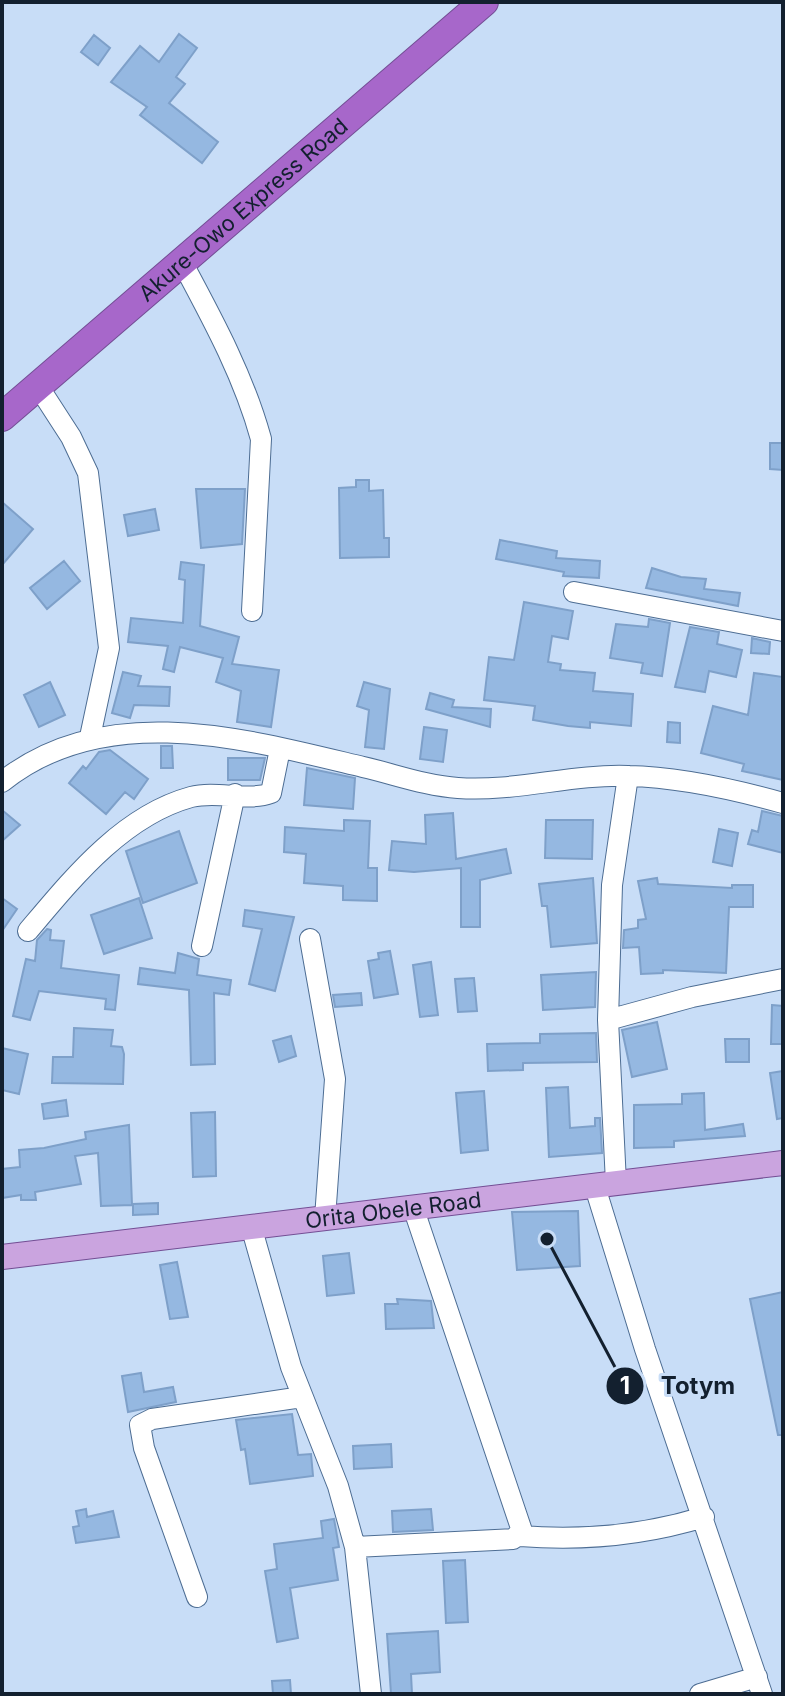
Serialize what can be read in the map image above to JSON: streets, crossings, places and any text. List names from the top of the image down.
{
  "streets": {
    "highway": ["Akure-Owo Express Road"],
    "main road": ["Orita Obele Road"]
  },
  "places": ["Totym"]
}
